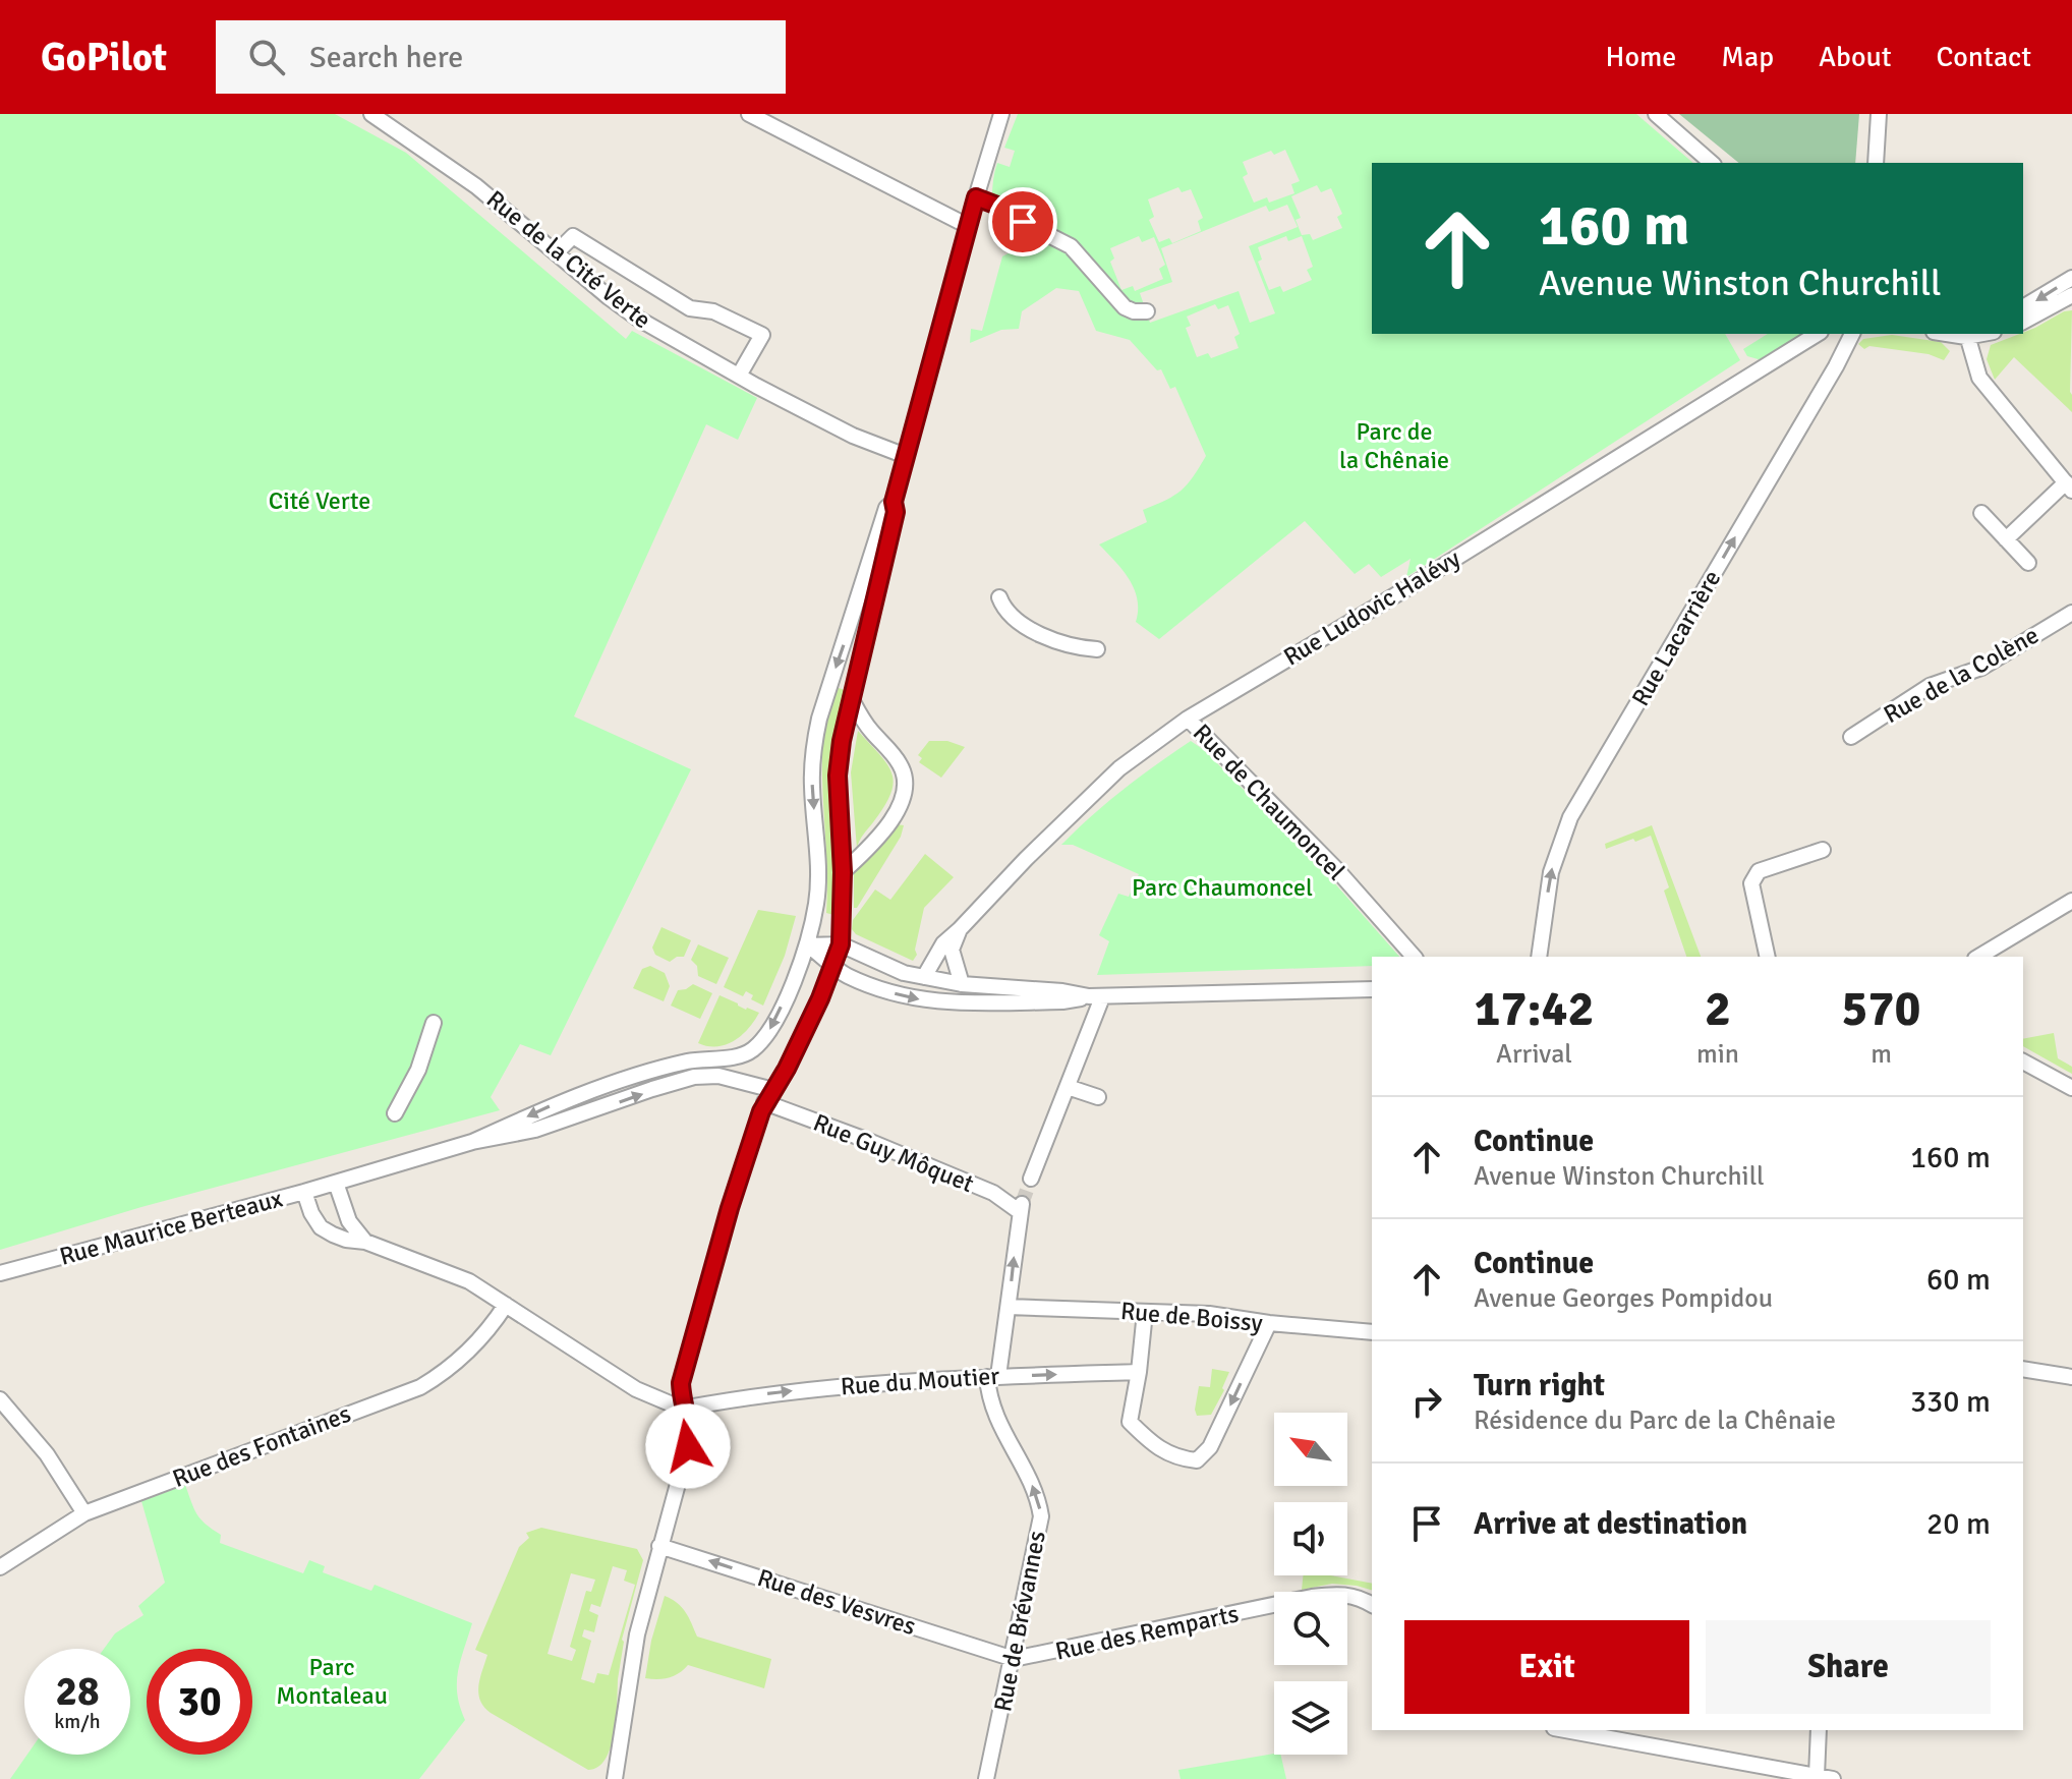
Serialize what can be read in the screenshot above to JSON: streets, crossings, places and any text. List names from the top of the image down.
{
  "streets": {
    "street": [
      "Rue de la Cité Verte",
      "Rue Ludovic Halévy",
      "Rue Lacarrière",
      "Rue de la Colène",
      "Rue de Chaumoncel",
      "Rue Guy Môquet",
      "Rue Maurice Berteaux",
      "Rue de Boissy",
      "Rue du Moutier",
      "Rue des Fontaines",
      "Rue des Vesvres",
      "Rue de Brévannes",
      "Rue des Remparts"
    ]
  },
  "crossings": [
    ["Rue Ludovic Halévy", "Rue de Chaumoncel"],
    ["Rue Guy Môquet", "Rue de Brévannes"],
    ["Rue Maurice Berteaux", "Rue du Moutier"],
    ["Rue Maurice Berteaux", "Rue des Fontaines"],
    ["Rue de Boissy", "Rue de Brévannes"],
    ["Rue du Moutier", "Rue de Brévannes"],
    ["Rue des Vesvres", "Rue de Brévannes"],
    ["Rue des Vesvres", "Rue des Remparts"],
    ["Rue de Brévannes", "Rue des Remparts"]
  ],
  "one_way": [
    "Rue Lacarrière",
    "Rue Guy Môquet",
    "Rue du Moutier",
    "Rue des Vesvres",
    "Rue de Brévannes"
  ],
  "parks": [
    "Parc de la Chênaie",
    "Cité Verte",
    "Parc Chaumoncel",
    "Parc Montaleau"
  ],
  "north": "top left",
  "page": {
    "header": "GoPilot",
    "search": "Search here",
    "nav": [
      "Home",
      "Map",
      "About",
      "Contact"
    ],
    "turn": ["160 m", "Avenue Winston Churchill"],
    "eta": [
      "17:42",
      "Arrival",
      "2",
      "min",
      "570",
      "m"
    ],
    "list": [
      {
        "name": "Continue",
        "note": "Avenue Winston Churchill",
        "value": "160 m"
      },
      {
        "name": "Continue",
        "note": "Avenue Georges Pompidou",
        "value": "60 m"
      },
      {
        "name": "Turn right",
        "note": "Résidence du Parc de la Chênaie",
        "value": "330 m"
      },
      {
        "name": "Arrive at destination",
        "value": "20 m"
      }
    ],
    "buttons": ["Exit", "Share"],
    "speed": "28 km/h",
    "limit": "30"
  }
}
